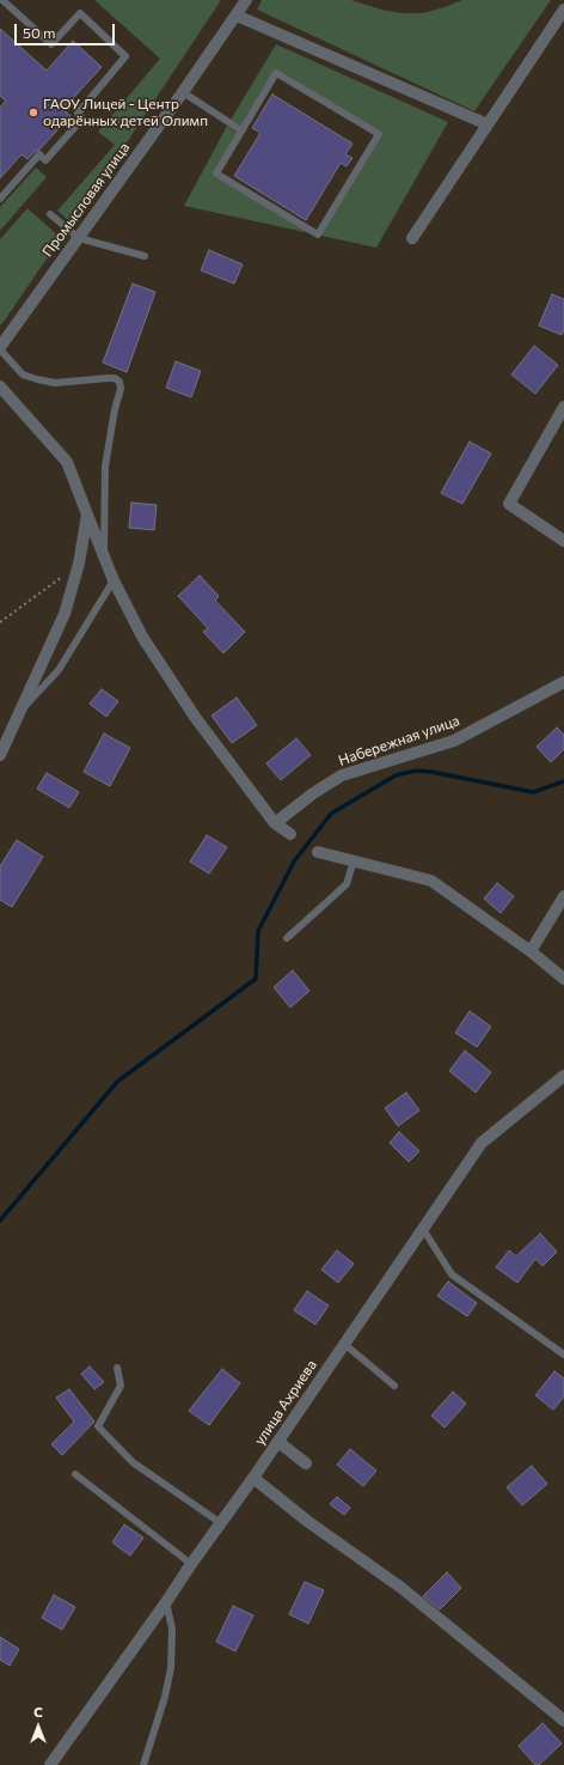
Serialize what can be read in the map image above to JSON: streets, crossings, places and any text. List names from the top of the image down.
{
  "streets": {
    "street": ["Промысловая улица", "Набережная улица", "улица Ахриева"]
  },
  "places": ["ГАОУ Лицей - Центр одарённых детей Олимп"],
  "scale_bar": "50 m",
  "north": "top"
}
